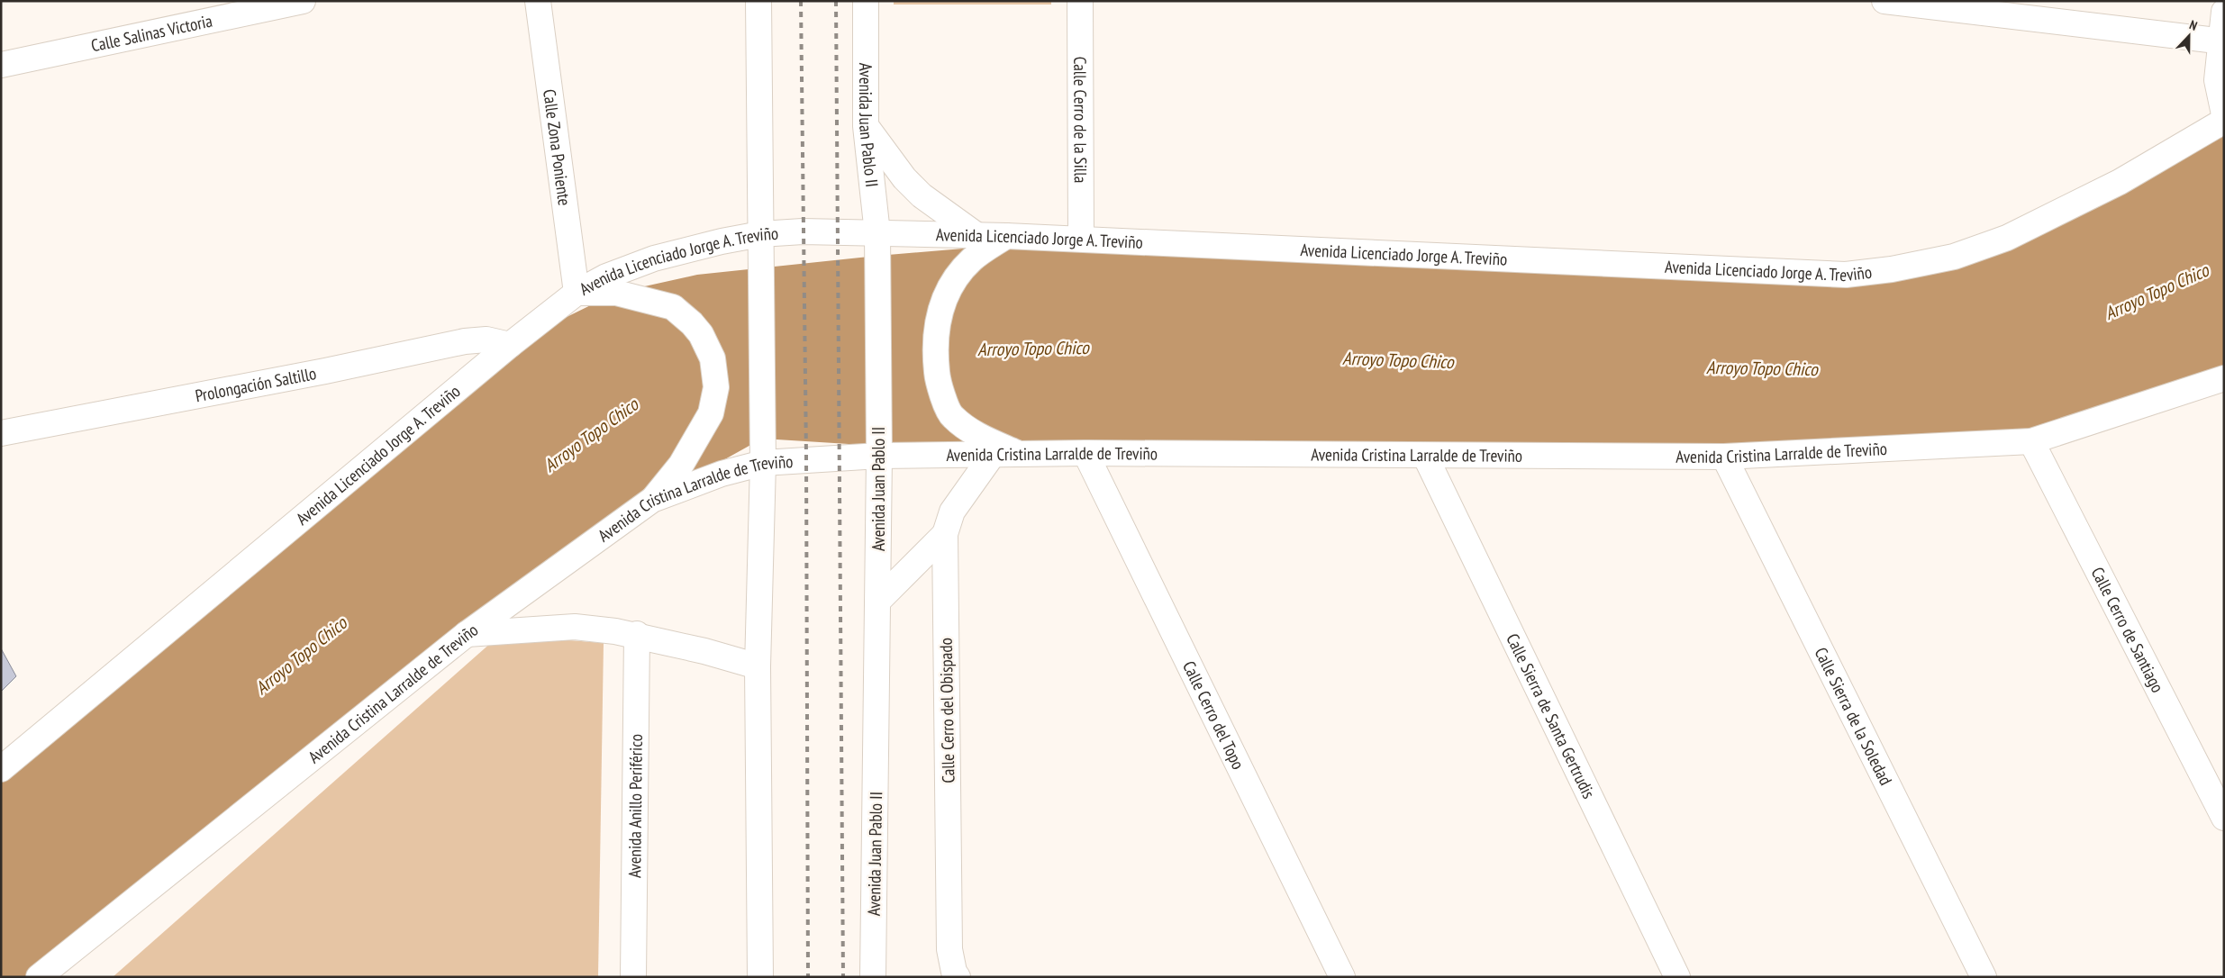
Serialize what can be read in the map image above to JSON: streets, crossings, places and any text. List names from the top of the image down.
{
  "streets": {
    "main road": [
      "Calle Salinas Victoria",
      "Calle Cerro de la Silla",
      "Avenida Juan Pablo II",
      "Calle Zona Poniente",
      "Avenida Licenciado Jorge A. Treviño",
      "Prolongación Saltillo",
      "Avenida Cristina Larralde de Treviño",
      "Calle Cerro de Santiago",
      "Calle Cerro del Obispado",
      "Calle Cerro del Topo",
      "Calle Sierra de Santa Gertrudis",
      "Calle Sierra de la Soledad",
      "Avenida Anillo Periférico"
    ]
  },
  "crossings": [
    ["Calle Cerro de la Silla", "Avenida Licenciado Jorge A. Treviño"],
    ["Avenida Juan Pablo II", "Avenida Licenciado Jorge A. Treviño"],
    ["Avenida Juan Pablo II", "Avenida Cristina Larralde de Treviño"],
    ["Calle Zona Poniente", "Avenida Licenciado Jorge A. Treviño"],
    ["Avenida Licenciado Jorge A. Treviño", "Prolongación Saltillo"],
    ["Avenida Cristina Larralde de Treviño", "Calle Cerro de Santiago"],
    ["Avenida Cristina Larralde de Treviño", "Calle Cerro del Obispado"],
    ["Avenida Cristina Larralde de Treviño", "Calle Cerro del Topo"],
    ["Avenida Cristina Larralde de Treviño", "Calle Sierra de Santa Gertrudis"],
    ["Avenida Cristina Larralde de Treviño", "Calle Sierra de la Soledad"]
  ],
  "water": ["Arroyo Topo Chico"],
  "north": "top"
}
